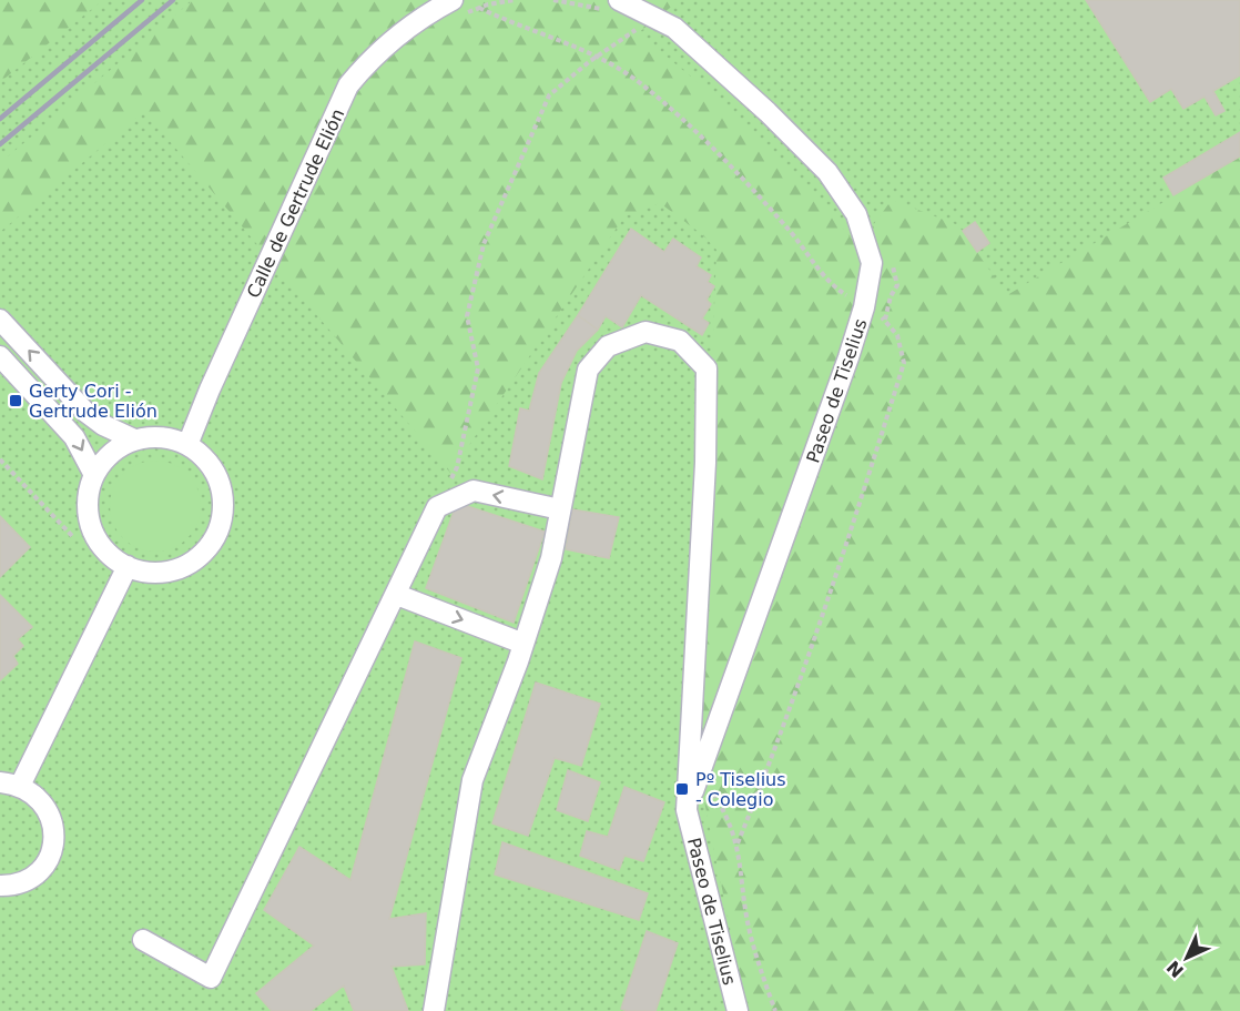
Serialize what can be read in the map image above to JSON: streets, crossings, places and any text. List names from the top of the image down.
{
  "streets": {
    "street": ["Calle de Gertrude Elión", "Paseo de Tiselius"]
  },
  "places": {
    "transit": ["Gerty Cori - Gertrude Elión", "Pº Tiselius - Colegio"]
  },
  "north": "bottom left"
}
